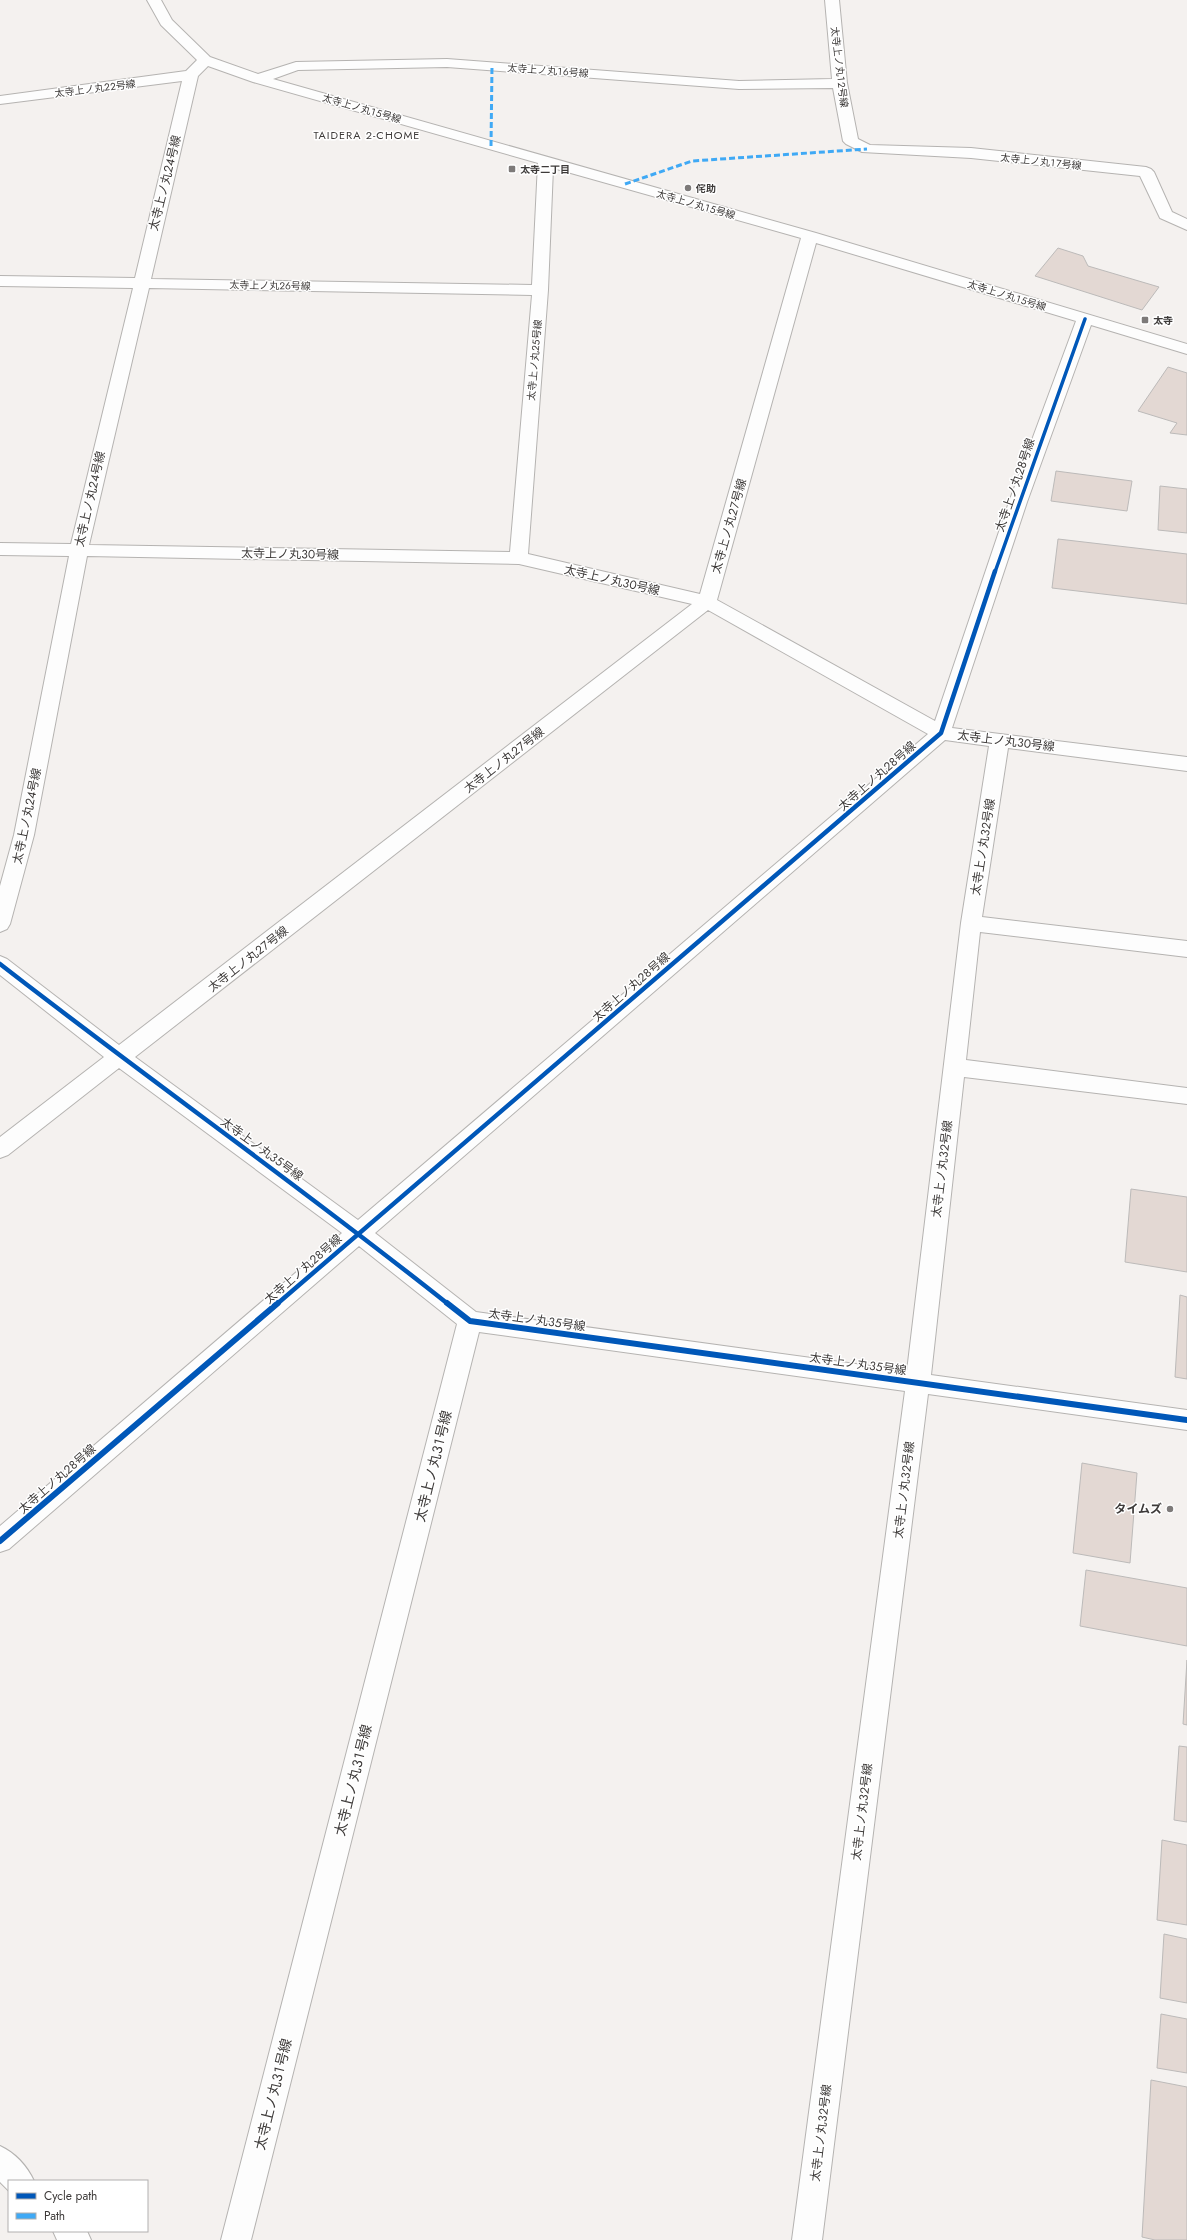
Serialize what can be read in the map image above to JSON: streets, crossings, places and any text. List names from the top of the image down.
{
  "streets": {
    "street": [
      "太寺上ノ丸１２号線",
      "太寺上ノ丸１６号線",
      "太寺上ノ丸２２号線",
      "太寺上ノ丸１５号線",
      "太寺上ノ丸１７号線",
      "太寺上ノ丸２４号線",
      "太寺上ノ丸２６号線",
      "太寺上ノ丸２５号線",
      "太寺上ノ丸２８号線",
      "太寺上ノ丸２７号線",
      "太寺上ノ丸３０号線",
      "太寺上ノ丸３２号線",
      "太寺上ノ丸３５号線",
      "太寺上ノ丸３１号線"
    ]
  },
  "crossings": [
    ["太寺上ノ丸１２号線", "太寺上ノ丸１６号線"],
    ["太寺上ノ丸１２号線", "太寺上ノ丸１７号線"],
    ["太寺上ノ丸１６号線", "太寺上ノ丸１５号線"],
    ["太寺上ノ丸２２号線", "太寺上ノ丸２４号線"],
    ["太寺上ノ丸１５号線", "太寺上ノ丸２５号線"],
    ["太寺上ノ丸１５号線", "太寺上ノ丸２８号線"],
    ["太寺上ノ丸１５号線", "太寺上ノ丸２７号線"],
    ["太寺上ノ丸２４号線", "太寺上ノ丸２６号線"],
    ["太寺上ノ丸２４号線", "太寺上ノ丸３０号線"],
    ["太寺上ノ丸２６号線", "太寺上ノ丸２５号線"],
    ["太寺上ノ丸２５号線", "太寺上ノ丸３０号線"],
    ["太寺上ノ丸２８号線", "太寺上ノ丸３０号線"],
    ["太寺上ノ丸２８号線", "太寺上ノ丸３５号線"],
    ["太寺上ノ丸２７号線", "太寺上ノ丸３０号線"],
    ["太寺上ノ丸２７号線", "太寺上ノ丸３５号線"],
    ["太寺上ノ丸３０号線", "太寺上ノ丸３２号線"],
    ["太寺上ノ丸３２号線", "太寺上ノ丸３５号線"],
    ["太寺上ノ丸３５号線", "太寺上ノ丸３１号線"]
  ],
  "districts": ["TAIDERA 2-CHOME"],
  "places": {
    "transit": ["太寺二丁目", "太寺"],
    "other": ["侘助", "タイムズ"]
  },
  "legend": ["Cycle path", "Path"]
}
